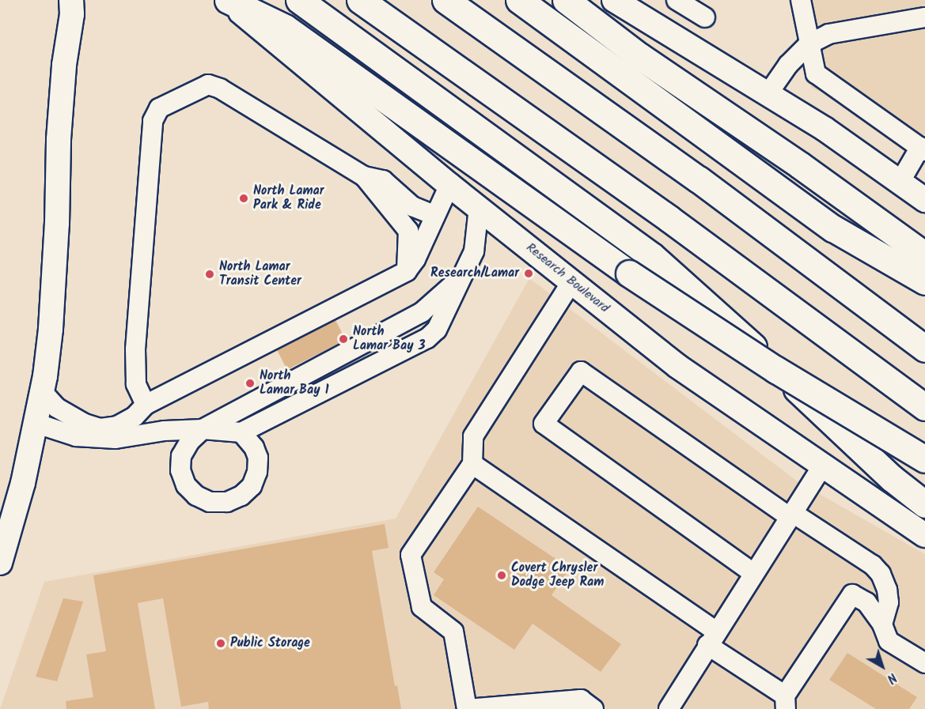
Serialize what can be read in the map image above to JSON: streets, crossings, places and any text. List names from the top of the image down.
{
  "streets": {
    "main road": ["Research Boulevard"]
  },
  "places": [
    "North Lamar Park & Ride",
    "Research/Lamar",
    "North Lamar Transit Center",
    "North Lamar Bay 3",
    "North Lamar Bay 1",
    "Covert Chrysler Dodge Jeep Ram",
    "Public Storage"
  ],
  "north": "bottom right"
}
